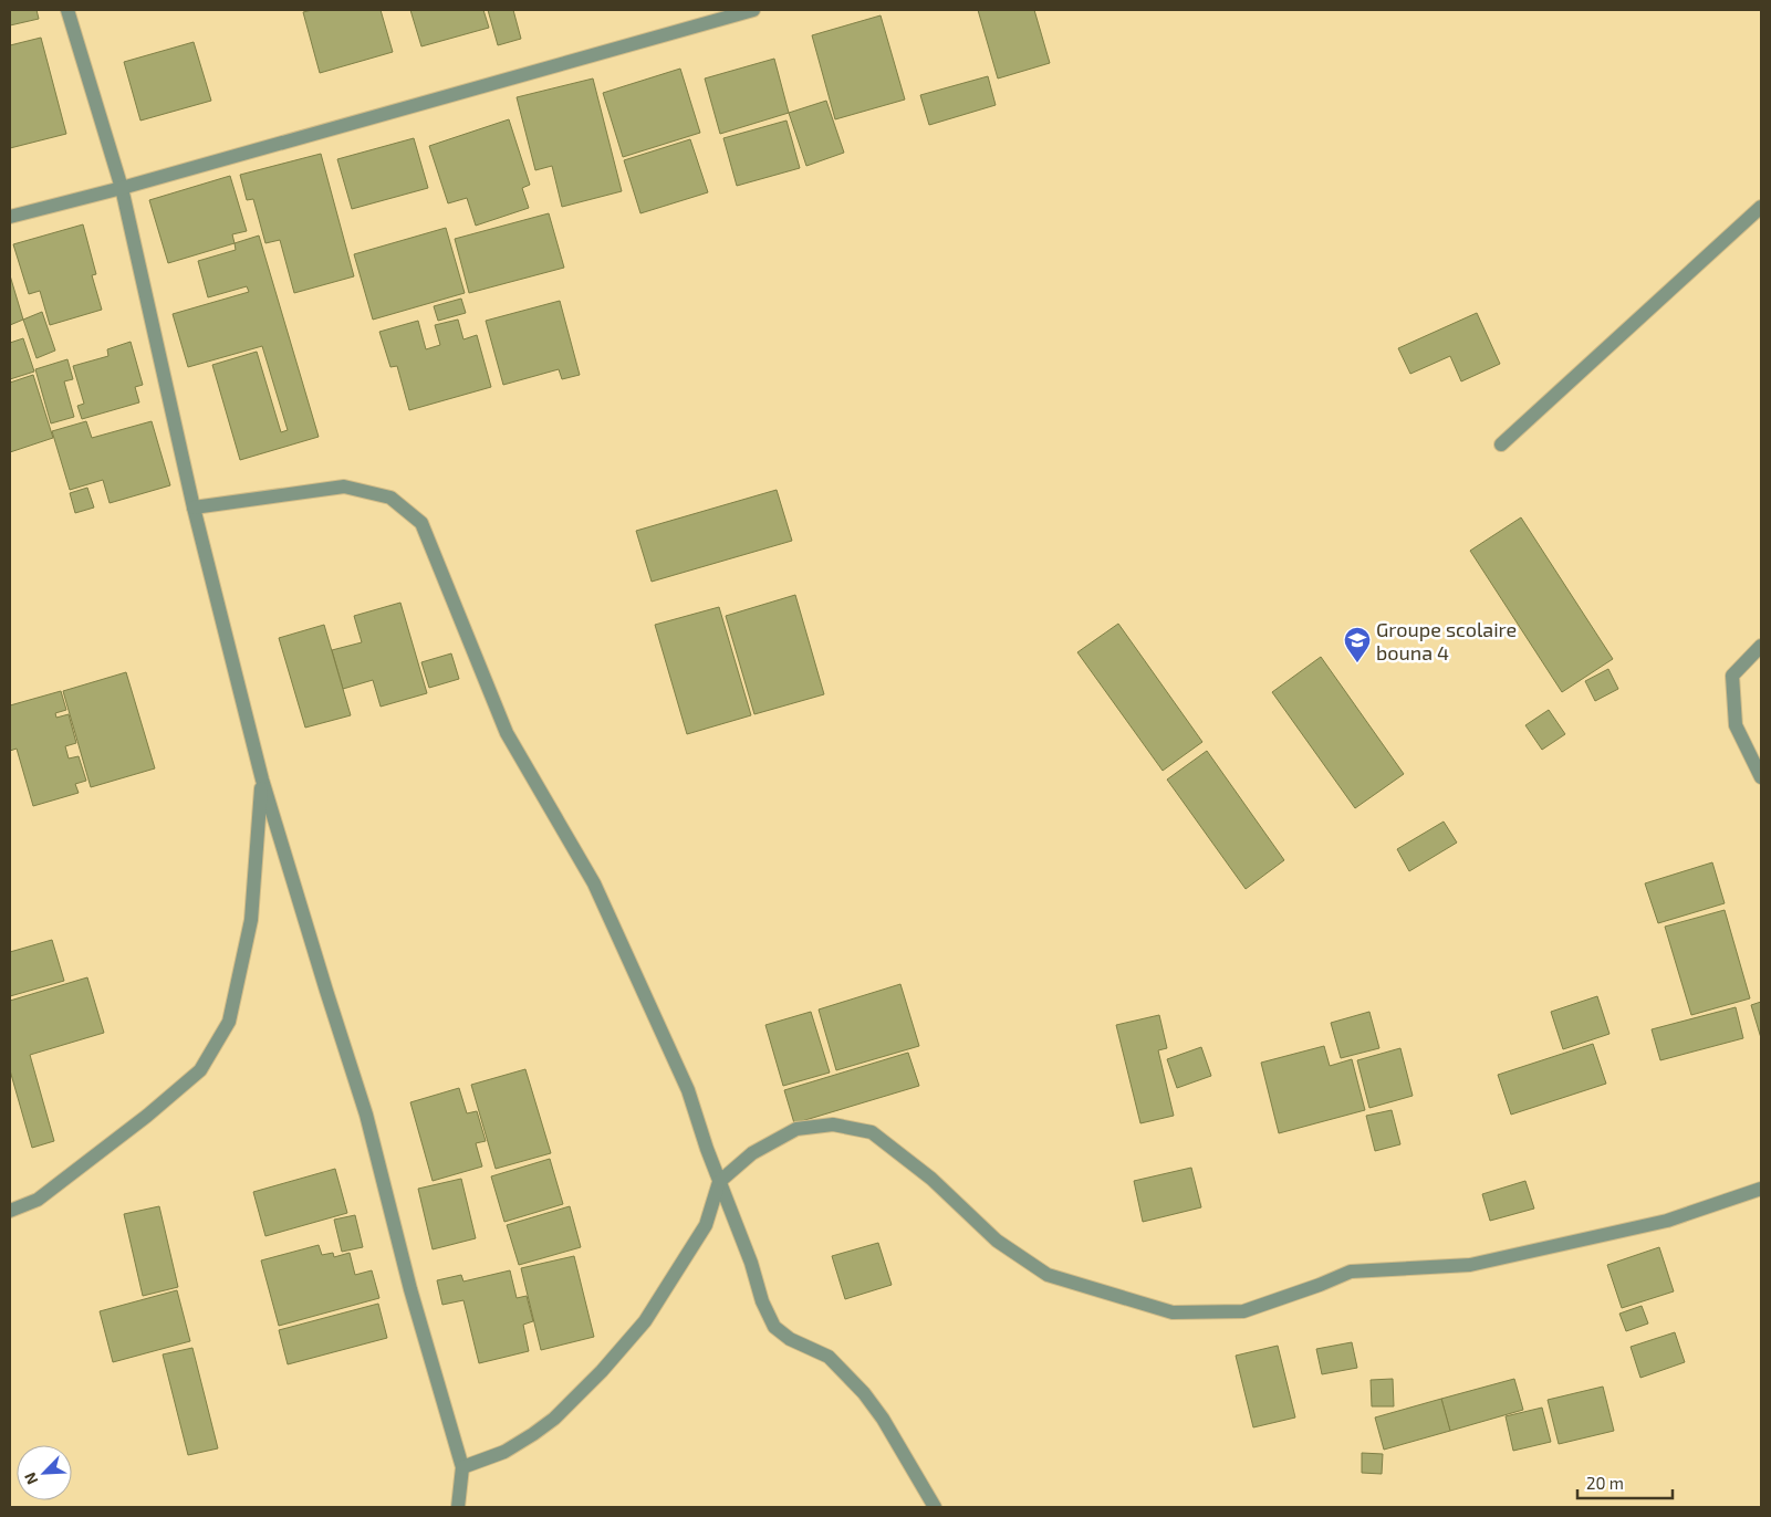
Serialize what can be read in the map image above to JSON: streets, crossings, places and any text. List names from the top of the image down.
{
  "places": {
    "school or university": ["Groupe scolaire bouna 4"]
  },
  "scale_bar": "20 m",
  "north": "bottom left"
}
